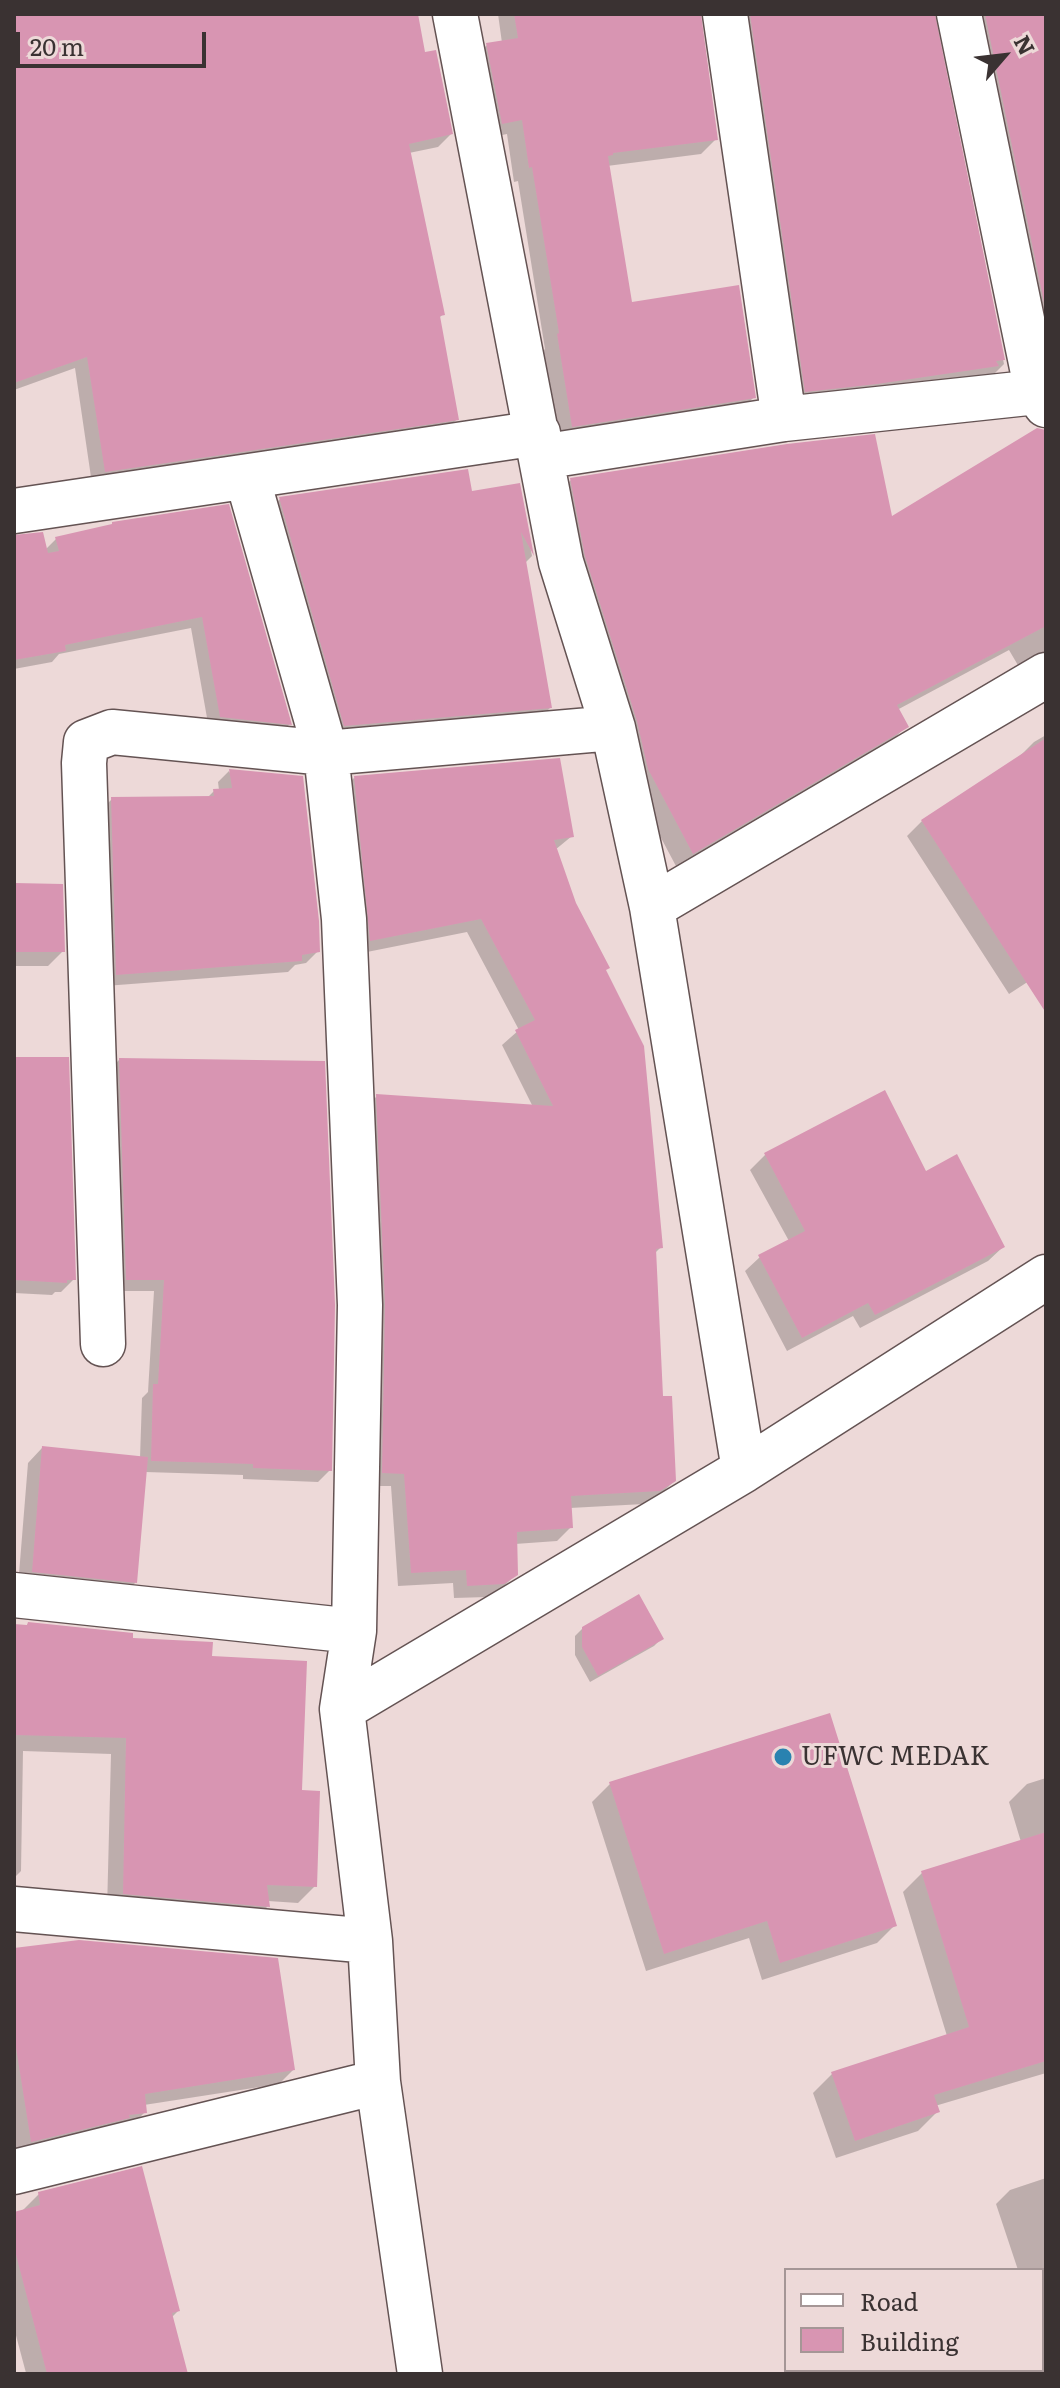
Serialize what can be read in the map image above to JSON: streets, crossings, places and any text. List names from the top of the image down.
{
  "places": ["UFWC MEDAK"],
  "legend": ["Road", "Building"],
  "scale_bar": "20 m",
  "north": "top right"
}
